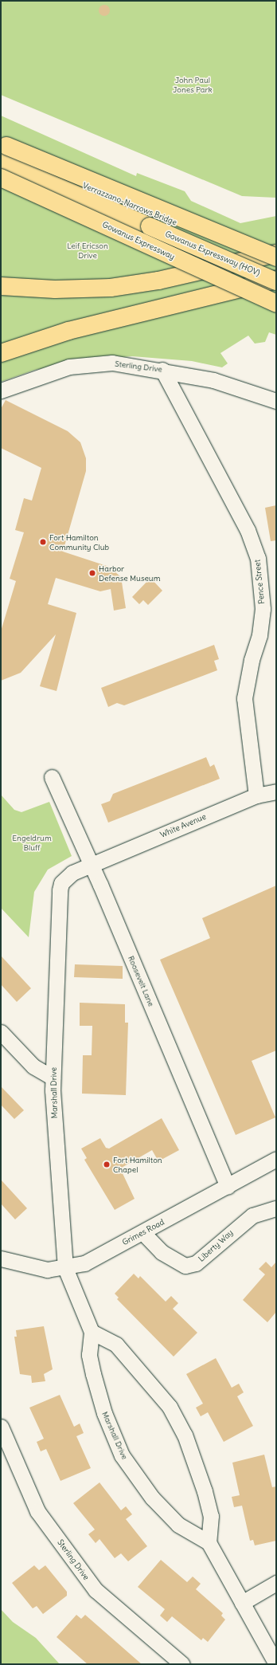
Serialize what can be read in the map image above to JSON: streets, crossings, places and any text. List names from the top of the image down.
{
  "streets": {
    "highway": ["Verrazzano-Narrows Bridge", "Gowanus Expressway", "Gowanus Expressway (HOV)"],
    "street": [
      "Sterling Drive",
      "Pence Street",
      "White Avenue",
      "Roosevelt Lane",
      "Marshall Drive",
      "Grimes Road",
      "Liberty Way"
    ]
  },
  "crossings": [
    ["Sterling Drive", "Pence Street"],
    ["Pence Street", "White Avenue"],
    ["White Avenue", "Roosevelt Lane"],
    ["White Avenue", "Marshall Drive"],
    ["Roosevelt Lane", "Marshall Drive"],
    ["Roosevelt Lane", "Grimes Road"],
    ["Marshall Drive", "Grimes Road"],
    ["Grimes Road", "Liberty Way"]
  ],
  "parks": ["John Paul Jones Park", "Leif Ericson Drive", "Engeldrum Bluff"],
  "places": ["Fort Hamilton Community Club", "Harbor Defense Museum", "Fort Hamilton Chapel"]
}
